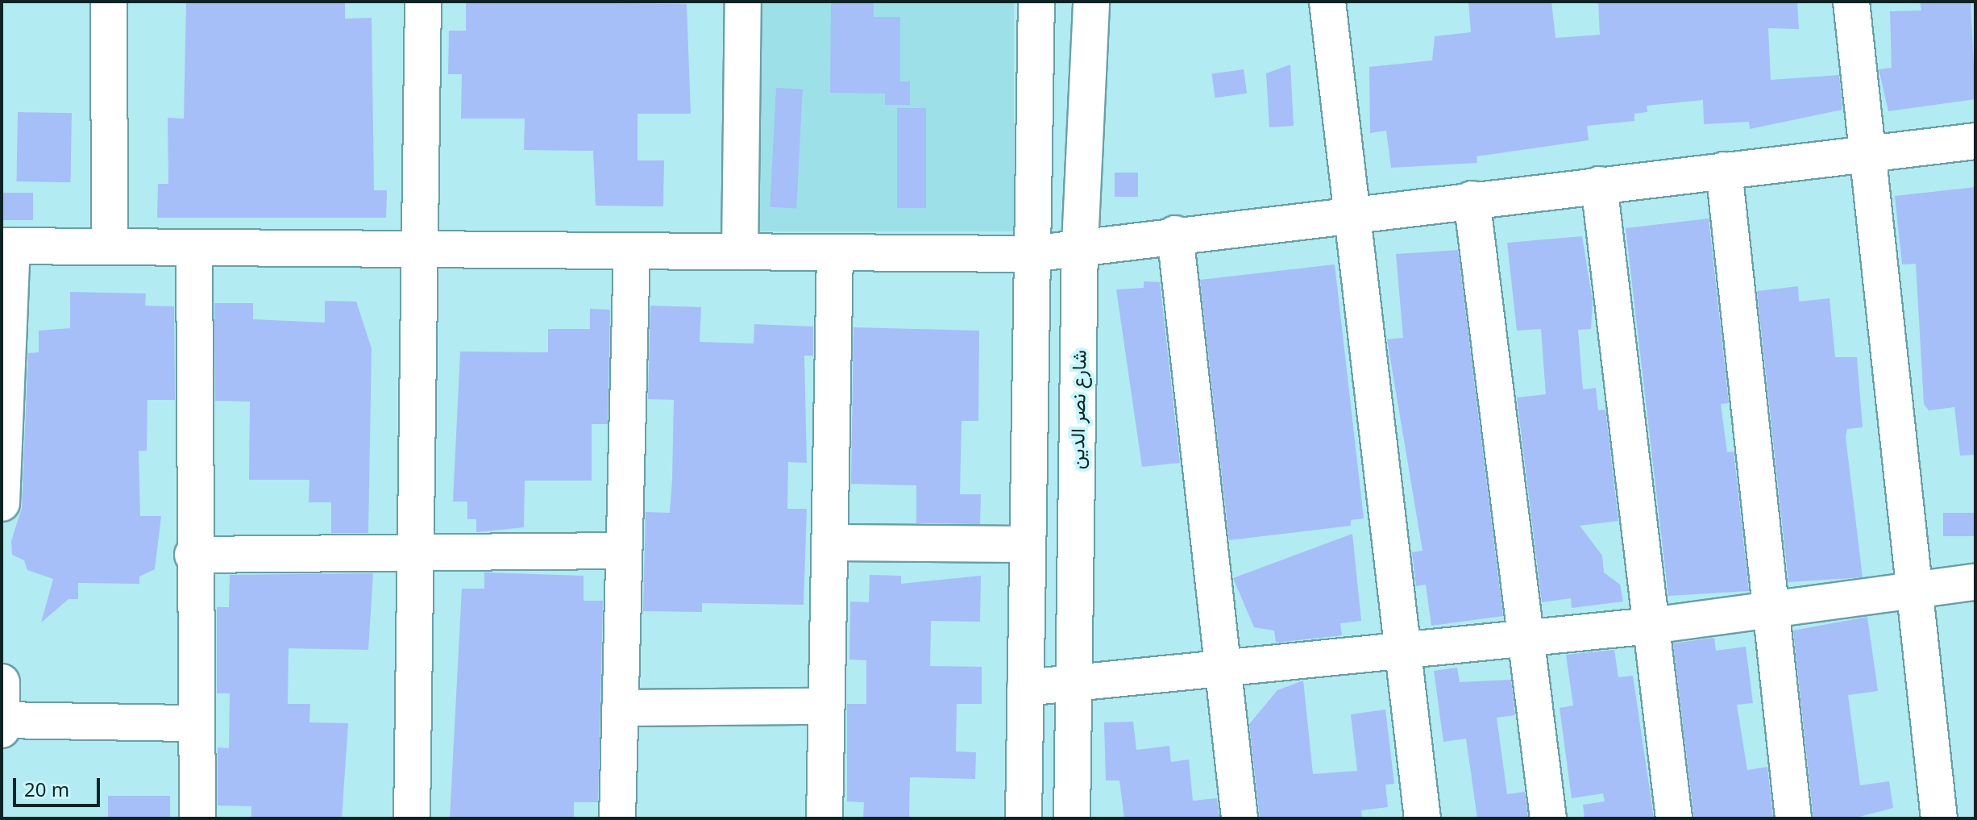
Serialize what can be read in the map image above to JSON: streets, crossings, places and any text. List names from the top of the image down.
{
  "streets": {
    "street": ["شارع نصر الدين"]
  },
  "scale_bar": "20 m"
}
